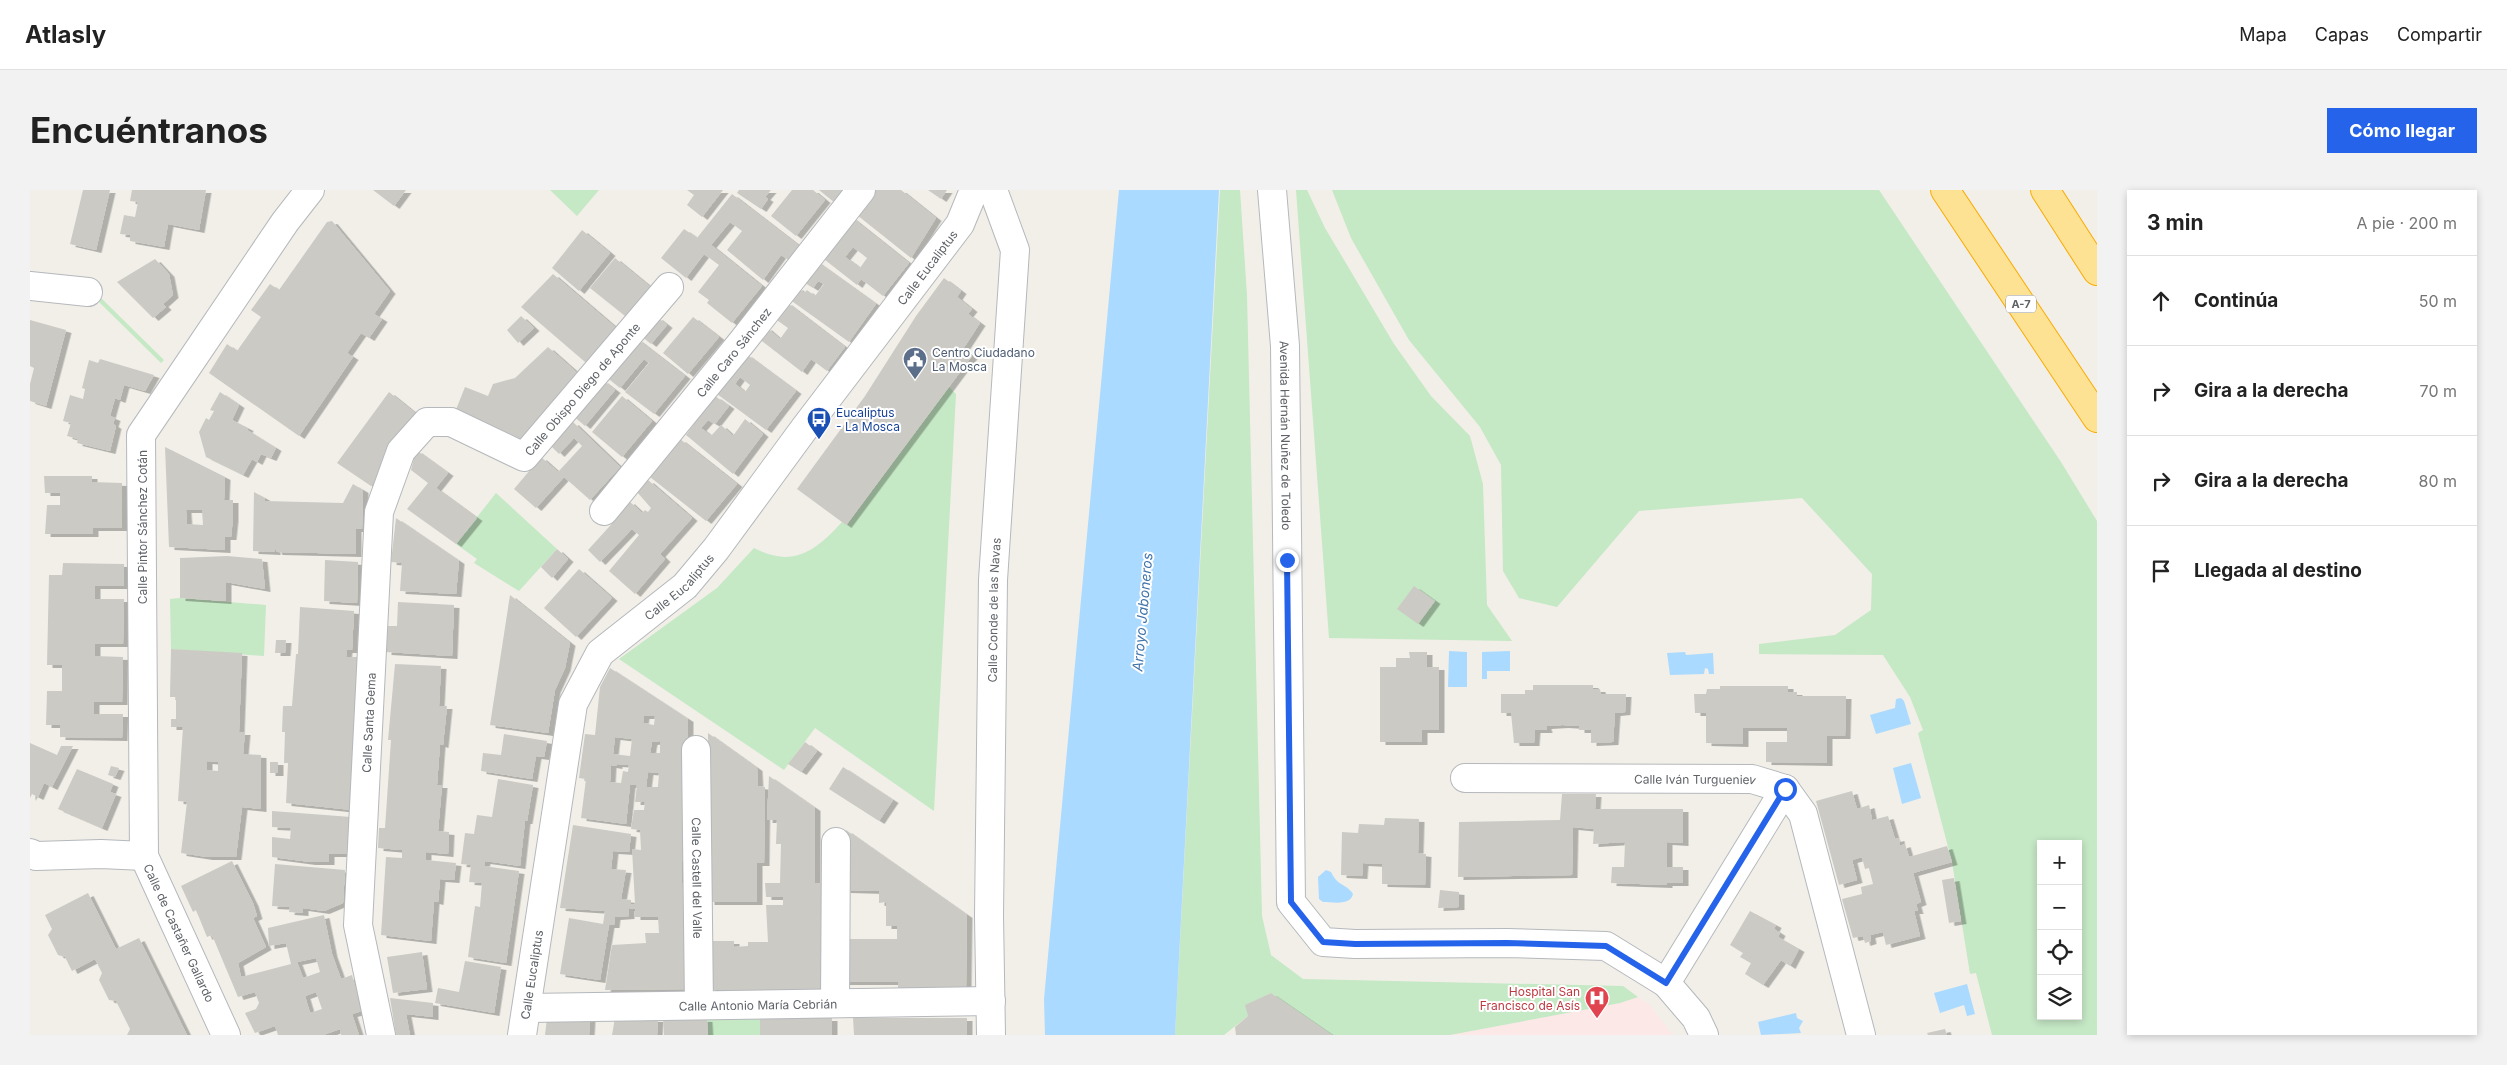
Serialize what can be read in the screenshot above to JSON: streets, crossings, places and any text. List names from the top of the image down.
{
  "streets": {
    "highway": ["A-7"],
    "street": [
      "Calle Eucaliptus",
      "Calle Caro Sánchez",
      "Calle Obispo Diego de Aponte",
      "Avenida Hernán Nuñez de Toledo",
      "Calle Pintor Sánchez Cotán",
      "Calle Conde de las Navas",
      "Calle Santa Gema",
      "Calle Iván Turgueniev",
      "Calle Castell del Valle",
      "Calle de Castañer Gallardo",
      "Calle Antonio María Cebrián"
    ]
  },
  "crossings": [
    ["Calle Eucaliptus", "Calle Antonio María Cebrián"],
    ["Calle Obispo Diego de Aponte", "Calle Santa Gema"],
    ["Calle Pintor Sánchez Cotán", "Calle de Castañer Gallardo"],
    ["Calle Conde de las Navas", "Calle Antonio María Cebrián"],
    ["Calle Castell del Valle", "Calle Antonio María Cebrián"]
  ],
  "water": ["Arroyo Jaboneros"],
  "places": {
    "public building": ["Centro Ciudadano La Mosca"],
    "bus stop": ["Eucaliptus - La Mosca"],
    "hospital": ["Hospital San Francisco de Asís"]
  },
  "page": {
    "header": "Atlasly",
    "nav": ["Mapa", "Capas", "Compartir"],
    "buttons": "Cómo llegar",
    "title": "Encuéntranos",
    "heading": ["3 min", "A pie · 200 m"],
    "list": [
      ["Continúa", "50 m"],
      ["Gira a la derecha", "70 m"],
      ["Gira a la derecha", "80 m"],
      "Llegada al destino"
    ],
    "map_buttons": ["+", "−"]
  }
}
